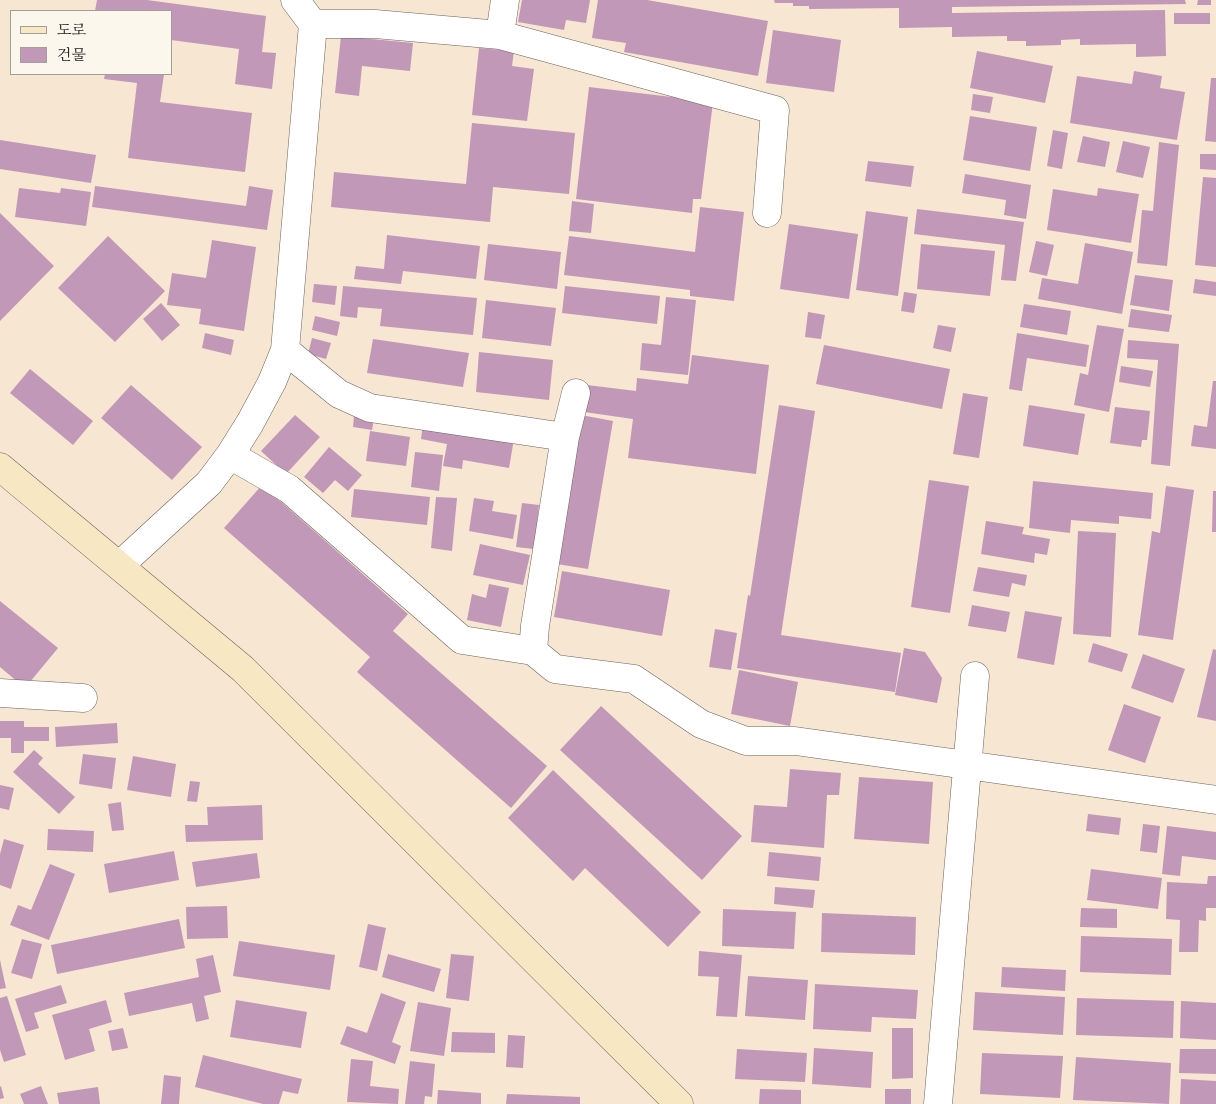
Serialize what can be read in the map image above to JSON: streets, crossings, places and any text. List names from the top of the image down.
{
  "legend": ["도로", "건물"]
}
